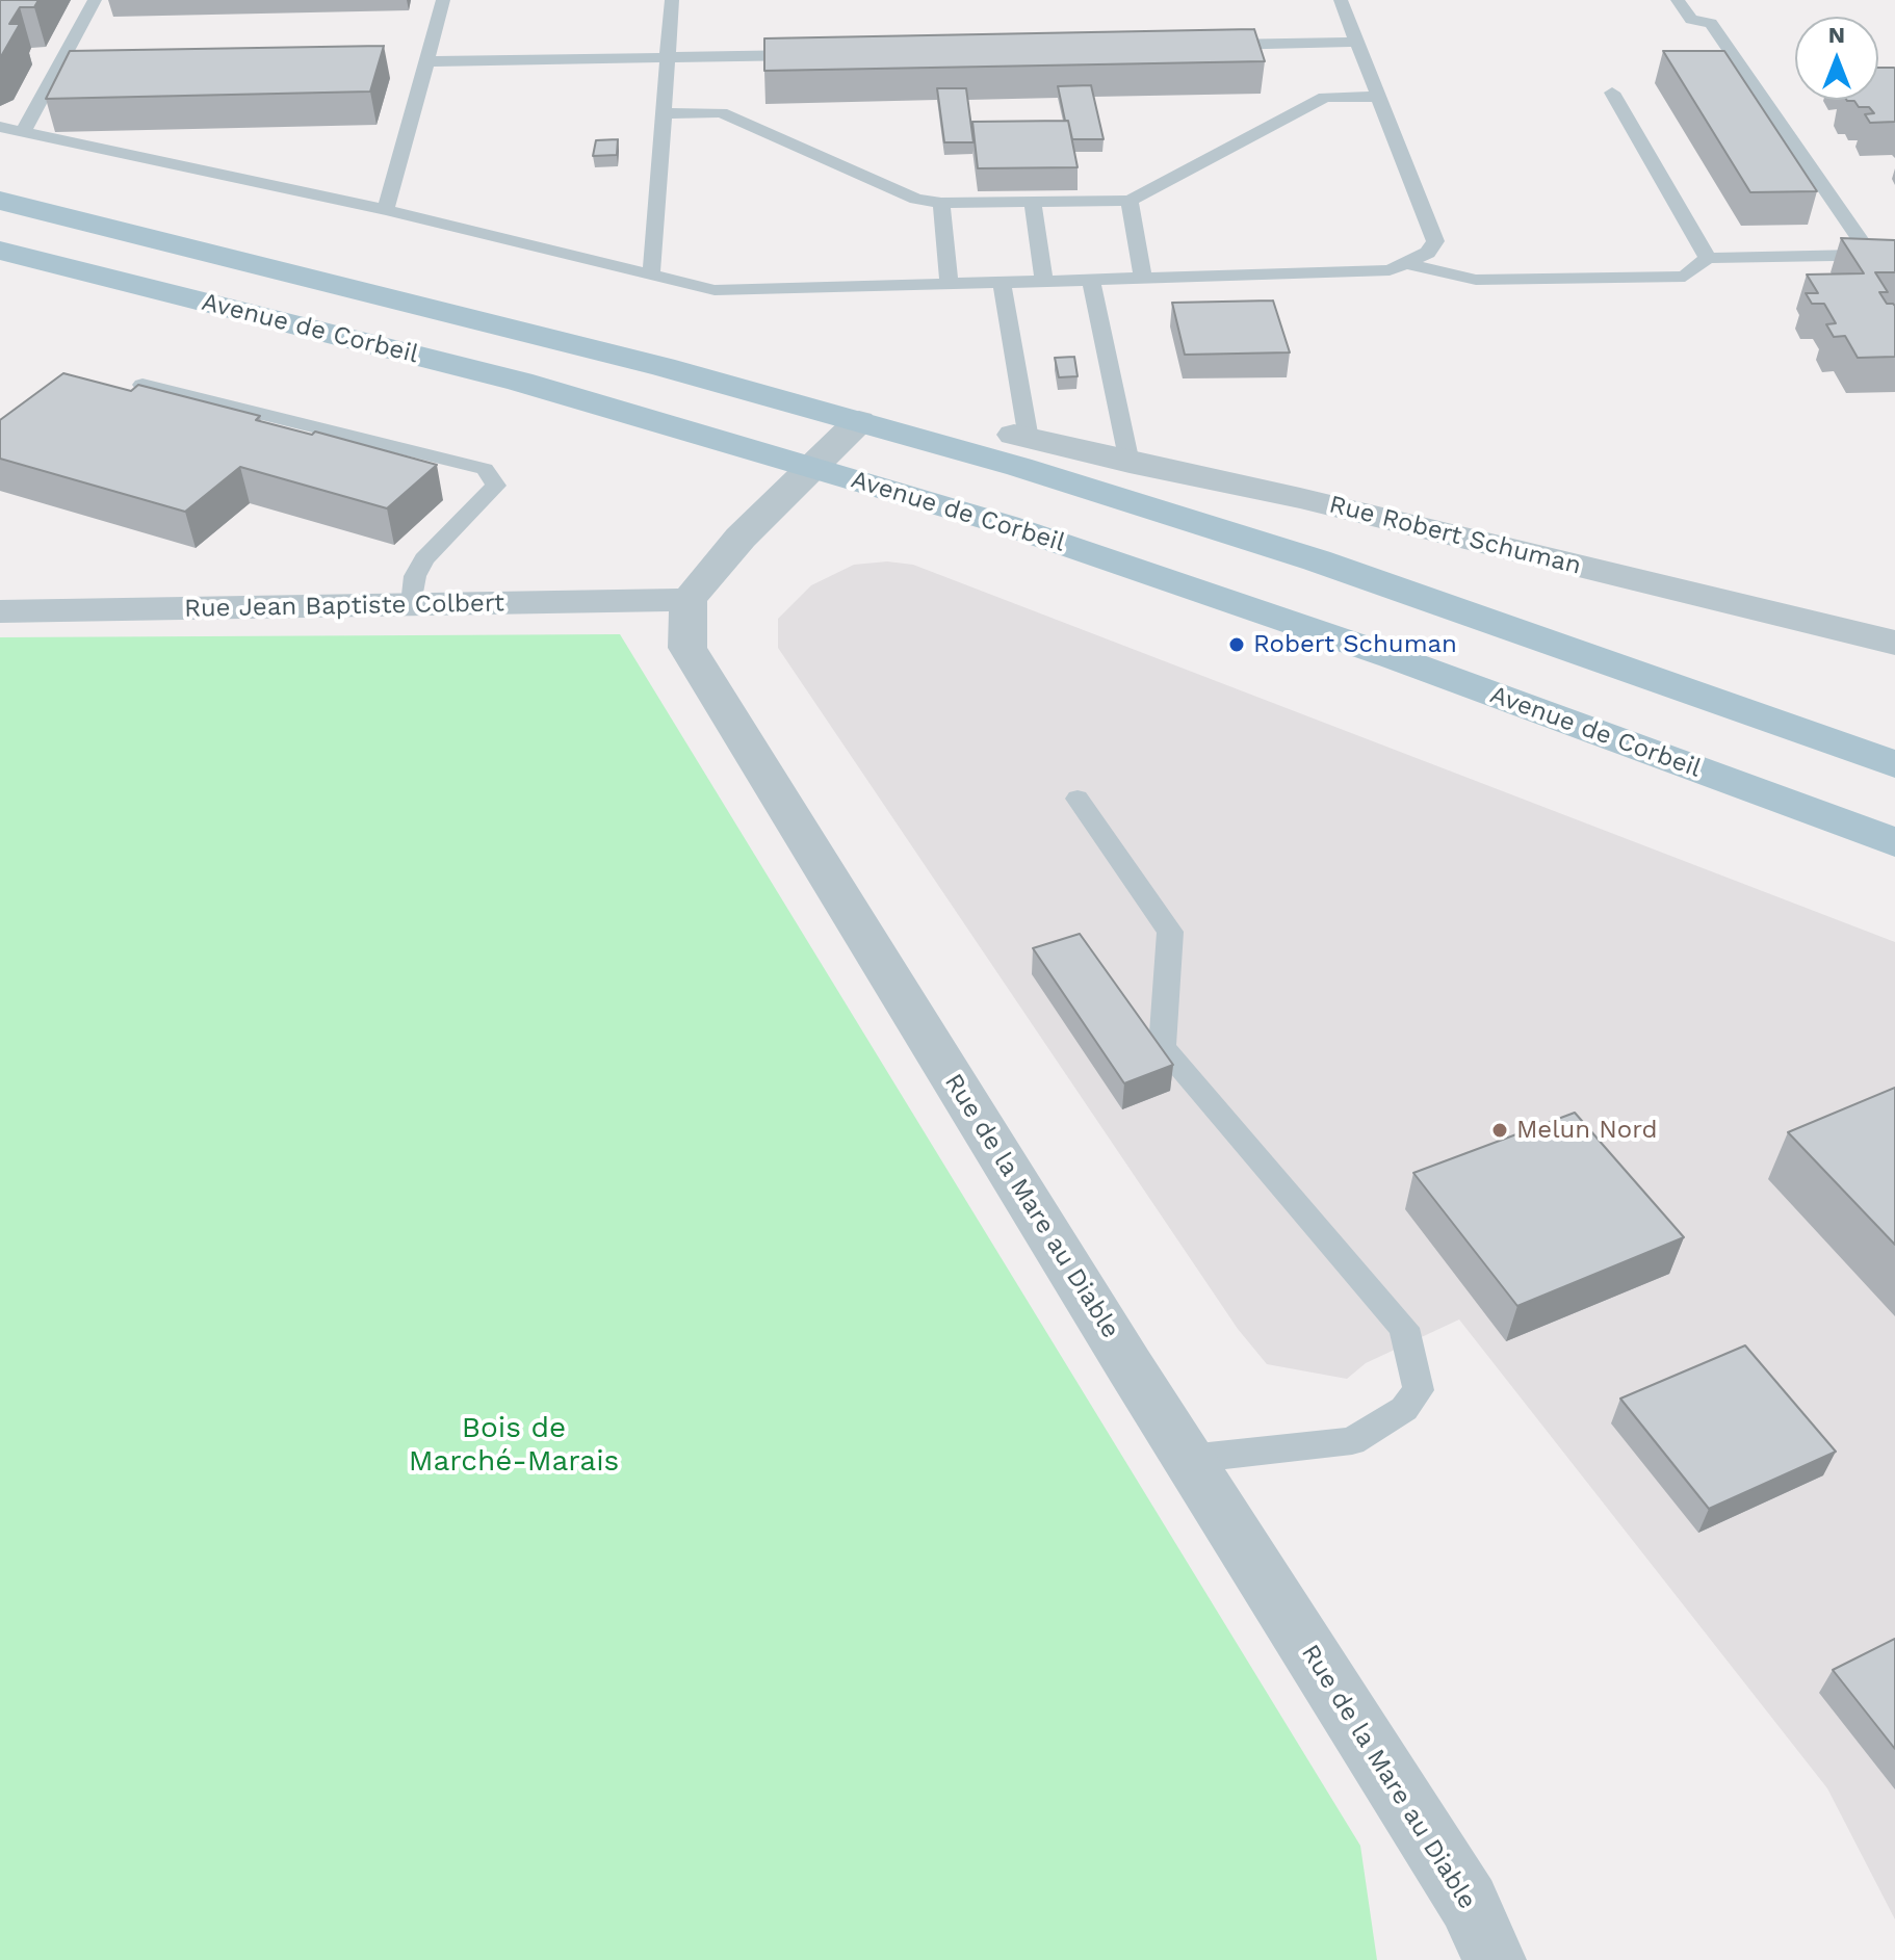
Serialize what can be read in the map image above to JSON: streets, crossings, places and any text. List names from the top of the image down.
{
  "streets": {
    "main road": ["Avenue de Corbeil"],
    "street": ["Rue Robert Schuman", "Rue Jean Baptiste Colbert", "Rue de la Mare au Diable"]
  },
  "crossings": [
    ["Rue Jean Baptiste Colbert", "Rue de la Mare au Diable"]
  ],
  "parks": ["Bois de Marché-Marais"],
  "places": ["Robert Schuman", "Melun Nord"],
  "north": "top"
}
